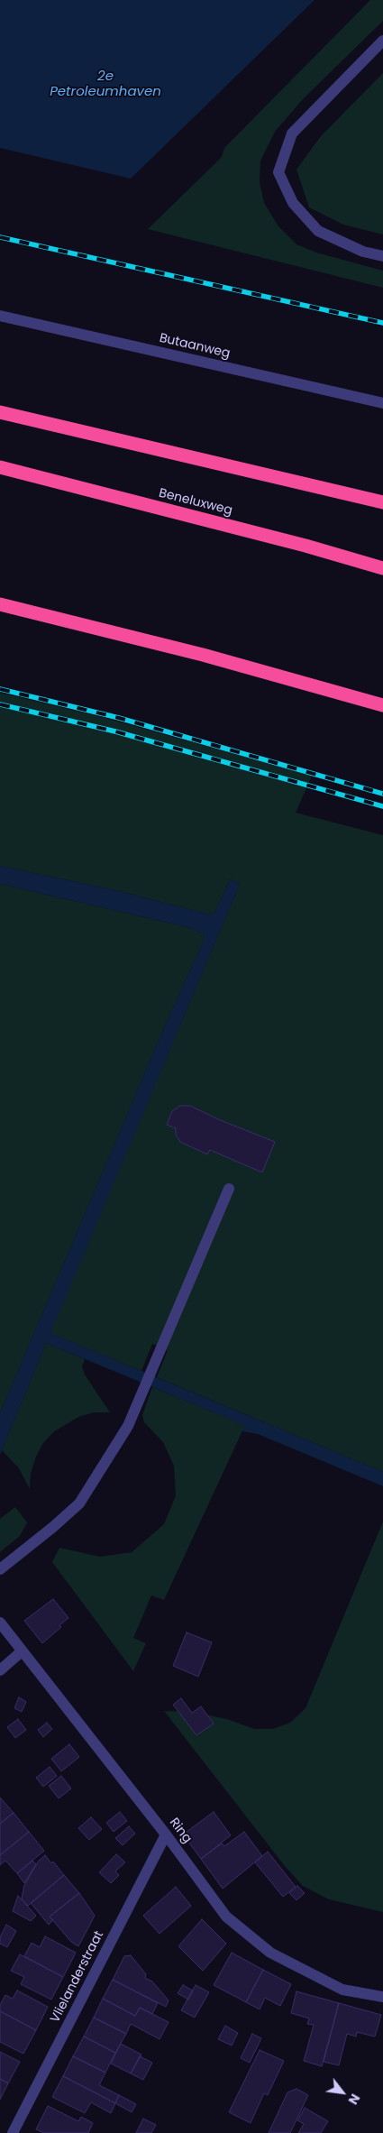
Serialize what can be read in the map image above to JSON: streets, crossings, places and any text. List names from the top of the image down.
{
  "streets": {
    "highway": ["Beneluxweg"],
    "street": ["Butaanweg", "Ring", "Vlielanderstraat"]
  },
  "crossings": [
    ["Ring", "Vlielanderstraat"]
  ],
  "water": ["2e Petroleumhaven"],
  "north": "bottom right"
}
